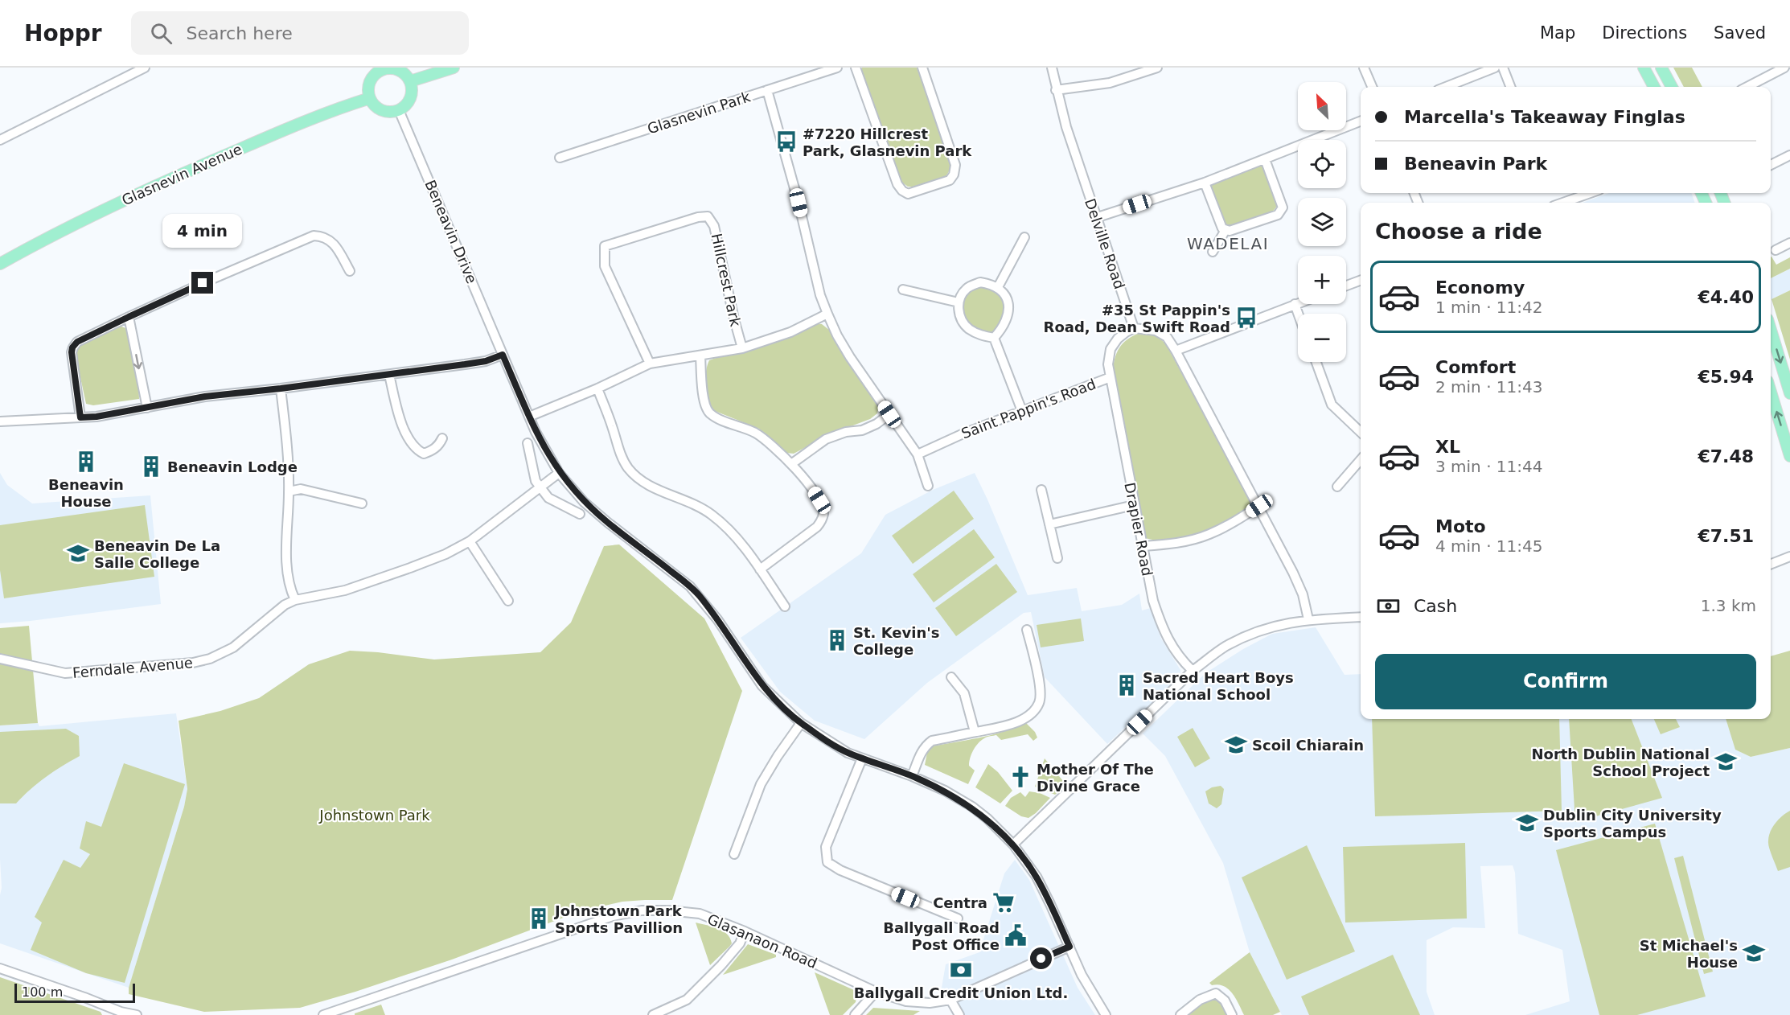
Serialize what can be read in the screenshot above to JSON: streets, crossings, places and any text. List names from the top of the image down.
{
  "streets": {
    "main road": ["Glasnevin Avenue"],
    "street": [
      "Glasnevin Park",
      "Beneavin Drive",
      "Delville Road",
      "Hillcrest Park",
      "Saint Pappin's Road",
      "Drapier Road",
      "Ferndale Avenue",
      "Glasanaon Road"
    ]
  },
  "crossings": [
    ["Glasnevin Avenue", "Beneavin Drive"],
    ["Beneavin Drive", "Ferndale Avenue"],
    ["Beneavin Drive", "Glasanaon Road"],
    ["Delville Road", "Saint Pappin's Road"],
    ["Saint Pappin's Road", "Drapier Road"]
  ],
  "districts": ["WADELAI"],
  "parks": ["Johnstown Park"],
  "places": {
    "bus stop": ["#7220 Hillcrest Park, Glasnevin Park", "#35 St Pappin's Road, Dean Swift Road"],
    "building": [
      "Beneavin House",
      "Beneavin Lodge",
      "St. Kevin's College",
      "Sacred Heart Boys National School",
      "Johnstown Park Sports Pavillion"
    ],
    "school or university": [
      "Beneavin De La Salle College",
      "Scoil Chiarain",
      "North Dublin National School Project",
      "Dublin City University Sports Campus",
      "St Michael's House"
    ],
    "church": ["Mother Of The Divine Grace"],
    "supermarket": ["Centra"],
    "public building": ["Ballygall Road Post Office"],
    "bank": ["Ballygall Credit Union Ltd."]
  },
  "scale_bar": "100 m",
  "north": "top left",
  "page": {
    "header": "Hoppr",
    "search": "Search here",
    "nav": ["Map", "Directions", "Saved"],
    "map_buttons": ["+", "−"],
    "banner": ["Marcella's Takeaway Finglas", "Beneavin Park"],
    "heading": "Choose a ride",
    "bubble": "4 min",
    "list": [
      {
        "name": "Economy",
        "note": "1 min · 11:42",
        "value": "€4.40"
      },
      {
        "name": "Comfort",
        "note": "2 min · 11:43",
        "value": "€5.94"
      },
      {
        "name": "XL",
        "note": "3 min · 11:44",
        "value": "€7.48"
      },
      {
        "name": "Moto",
        "note": "4 min · 11:45",
        "value": "€7.51"
      }
    ],
    "pay": ["Cash", "1.3 km"],
    "buttons": "Confirm",
    "scale": "100 m"
  }
}
